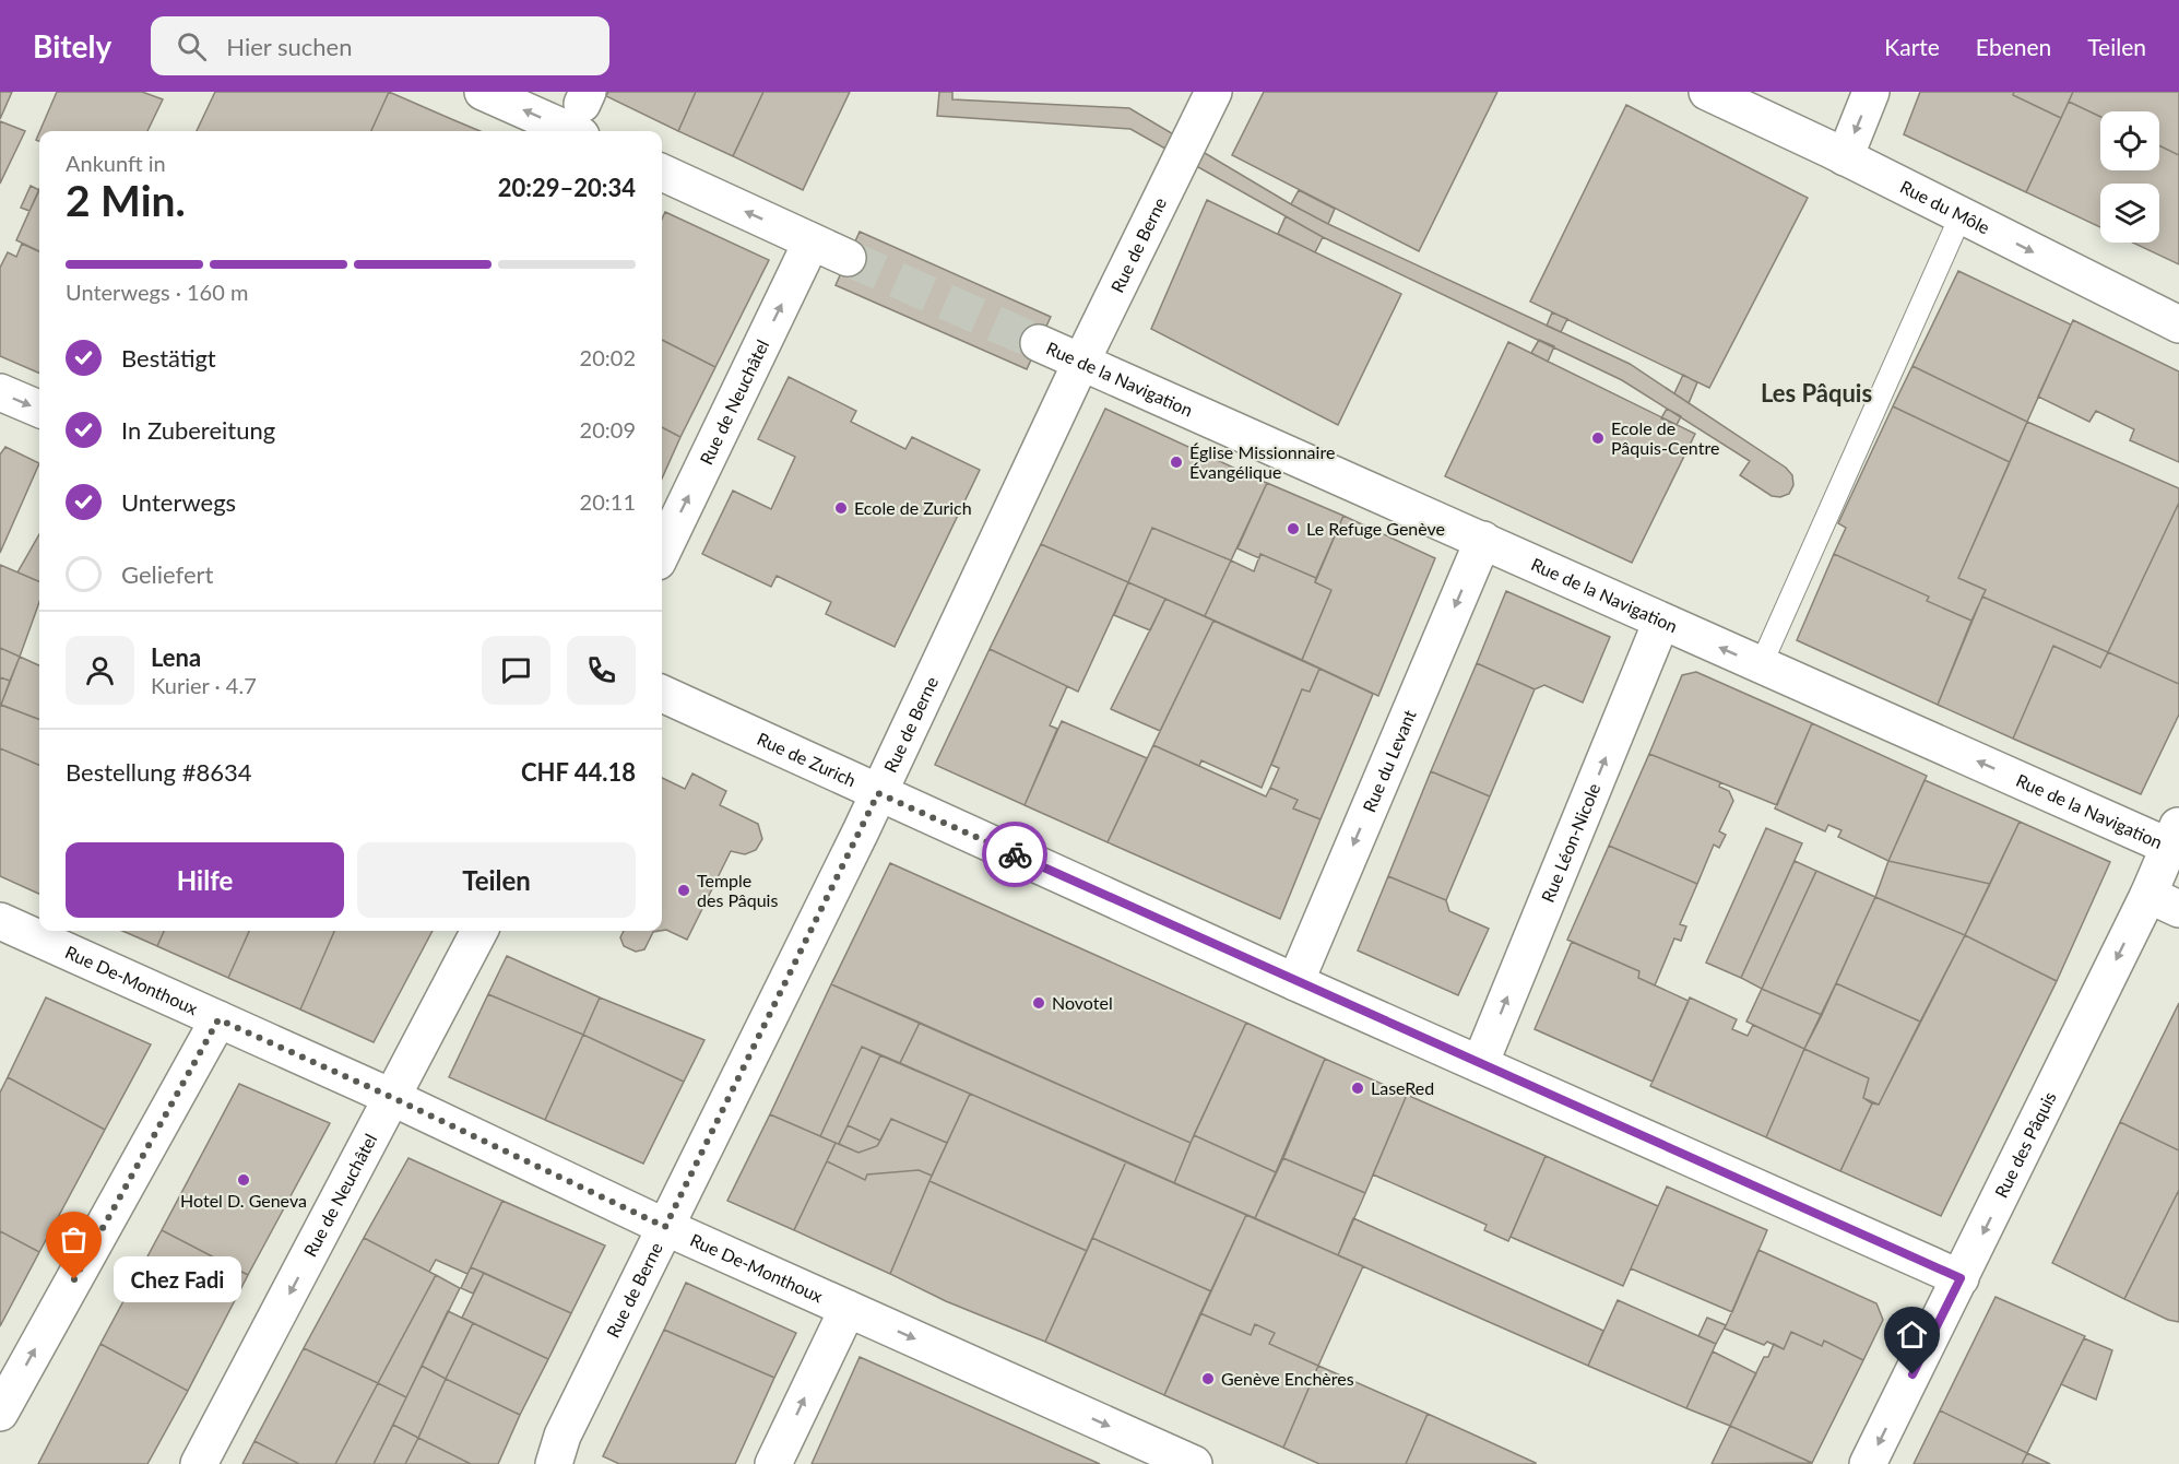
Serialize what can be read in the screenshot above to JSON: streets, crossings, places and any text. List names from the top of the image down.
{
  "streets": {
    "street": [
      "Rue du Môle",
      "Rue de Berne",
      "Rue de la Navigation",
      "Rue de Neuchâtel",
      "Rue de Zurich",
      "Rue du Levant",
      "Rue Léon-Nicole",
      "Rue De-Monthoux",
      "Rue des Pâquis"
    ]
  },
  "crossings": [
    ["Rue de Berne", "Rue de la Navigation"],
    ["Rue de Berne", "Rue de Zurich"],
    ["Rue de Berne", "Rue De-Monthoux"],
    ["Rue de la Navigation", "Rue du Levant"],
    ["Rue de la Navigation", "Rue Léon-Nicole"],
    ["Rue de la Navigation", "Rue des Pâquis"],
    ["Rue de Neuchâtel", "Rue De-Monthoux"],
    ["Rue de Zurich", "Rue du Levant"],
    ["Rue de Zurich", "Rue Léon-Nicole"],
    ["Rue de Zurich", "Rue des Pâquis"]
  ],
  "one_way": [
    "Rue du Môle",
    "Rue de la Navigation",
    "Rue du Levant",
    "Rue Léon-Nicole",
    "Rue des Pâquis"
  ],
  "districts": ["Les Pâquis"],
  "places": [
    "Ecole de Pâquis-Centre",
    "Église Missionnaire Évangélique",
    "Ecole de Zurich",
    "Le Refuge Genève",
    "Temple des Pâquis",
    "Novotel",
    "LaseRed",
    "Hotel D. Geneva",
    "Chez Fadi",
    "Genève Enchères"
  ],
  "page": {
    "header": "Bitely",
    "search": "Hier suchen",
    "nav": ["Karte", "Ebenen", "Teilen"],
    "heading": ["2 Min.", "Ankunft in", "20:29–20:34"],
    "panel": [
      "Lena",
      "Kurier · 4.7",
      "Bestellung #8634",
      "CHF 44.18"
    ],
    "bar": "Unterwegs · 160 m",
    "list": [
      ["Bestätigt", "20:02"],
      ["In Zubereitung", "20:09"],
      ["Unterwegs", "20:11"],
      "Geliefert"
    ],
    "buttons": ["Hilfe", "Teilen"],
    "bubble": "Chez Fadi"
  }
}
